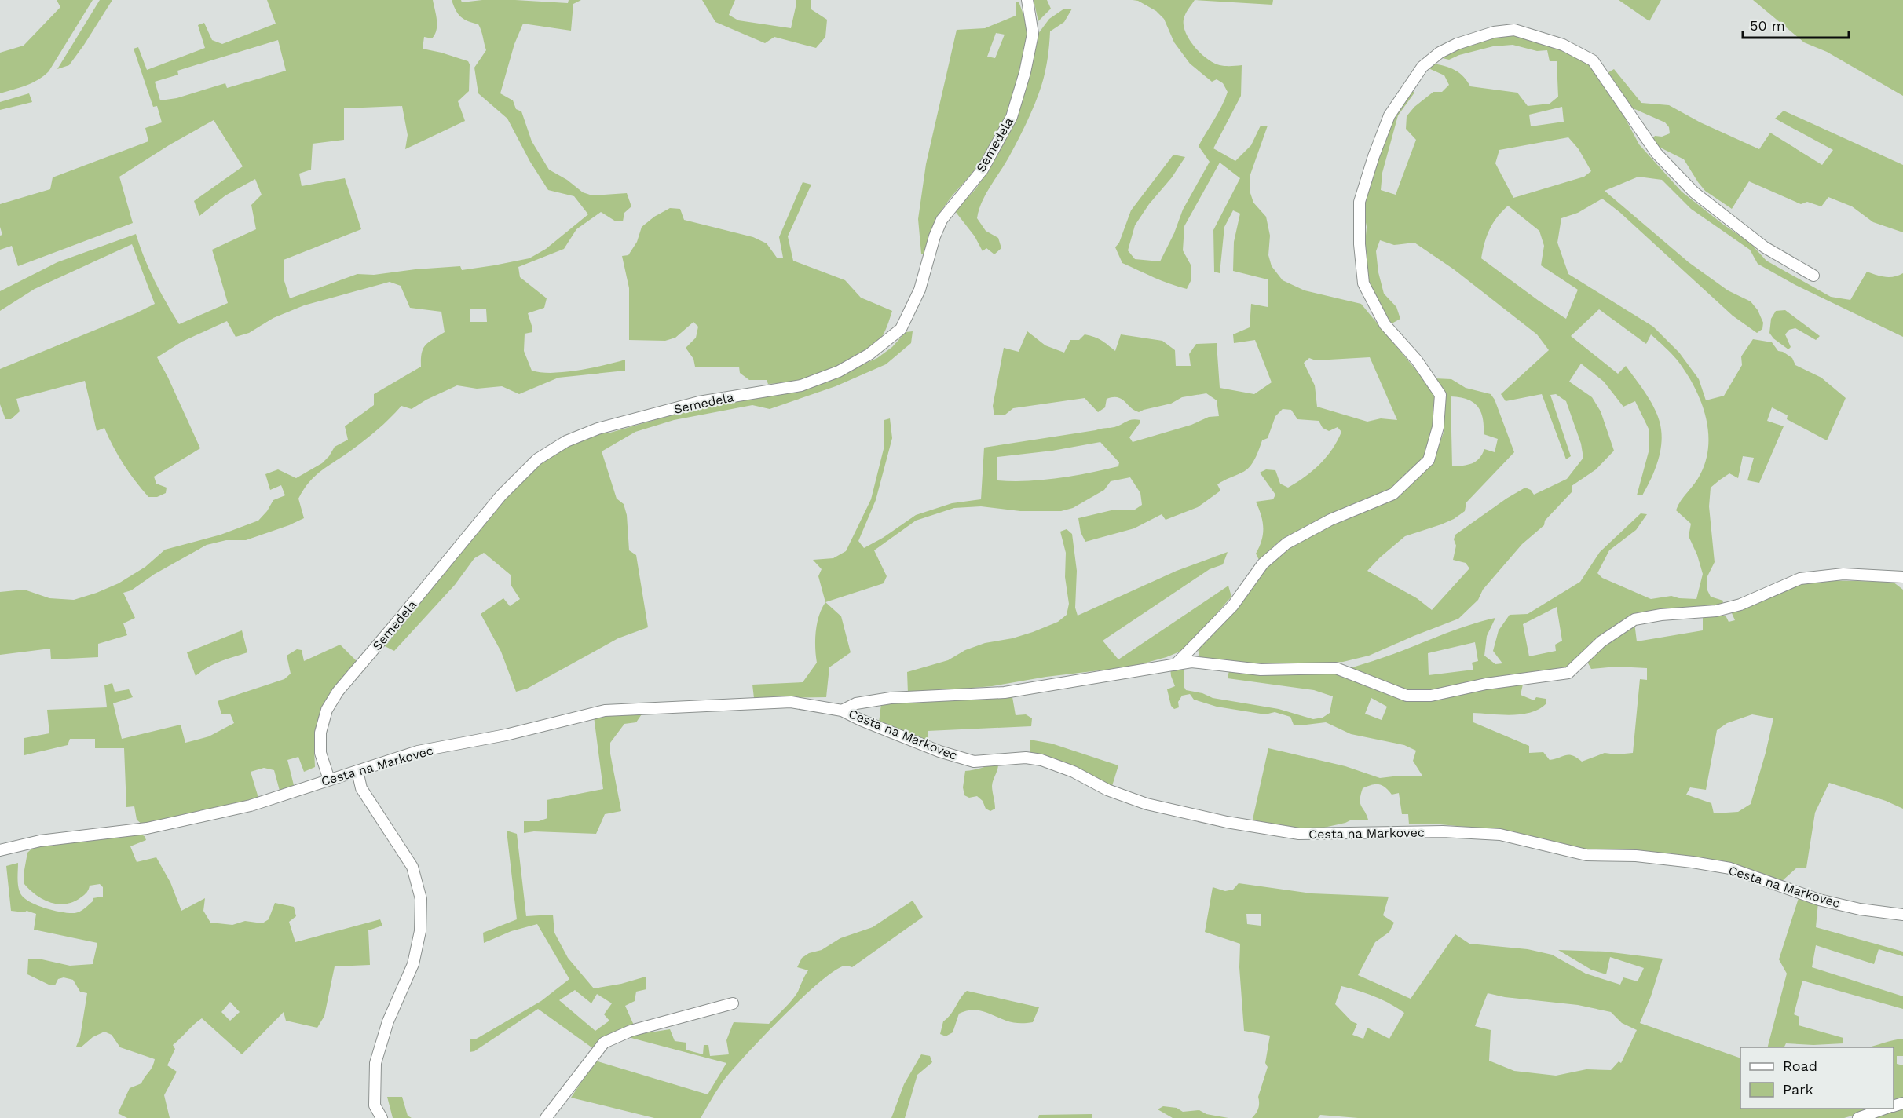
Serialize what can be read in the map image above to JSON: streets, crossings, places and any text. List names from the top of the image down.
{
  "streets": {
    "street": ["Semedela", "Cesta na Markovec"]
  },
  "crossings": [
    ["Semedela", "Cesta na Markovec"]
  ],
  "legend": ["Road", "Park"],
  "scale_bar": "50 m"
}
